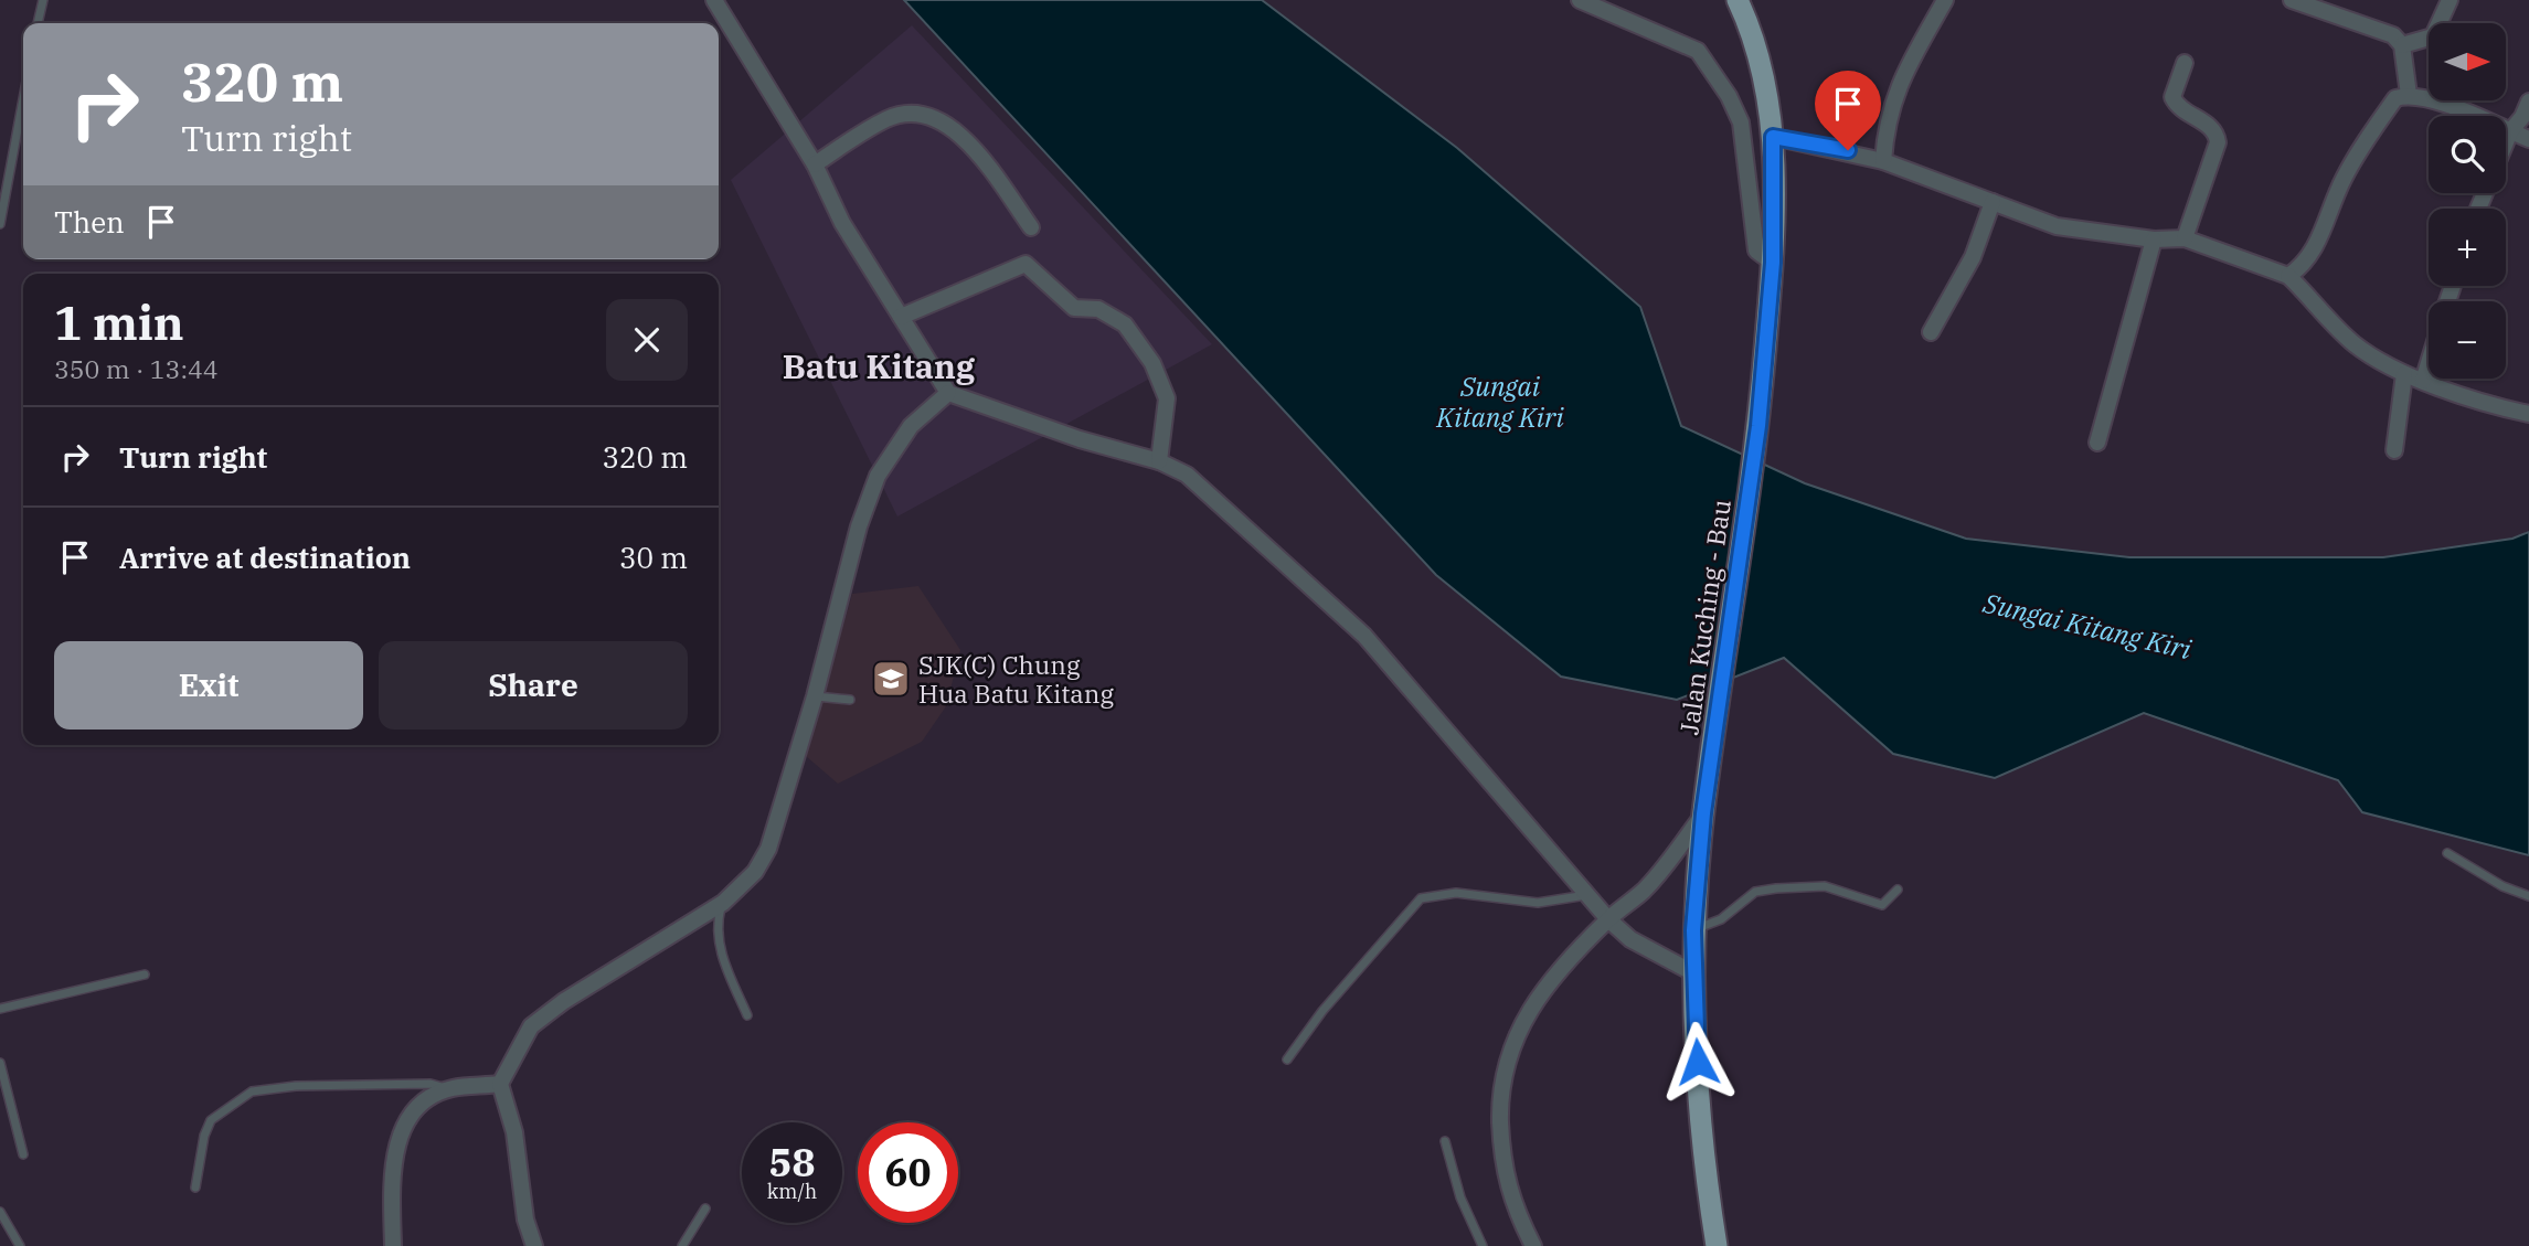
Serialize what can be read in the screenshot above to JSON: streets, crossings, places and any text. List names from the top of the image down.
{
  "streets": {
    "main road": ["Jalan Kuching - Bau"]
  },
  "districts": ["Batu Kitang"],
  "water": ["Sungai Kitang Kiri"],
  "places": {
    "school or university": ["SJK(C) Chung Hua Batu Kitang"]
  },
  "north": "right",
  "page": {
    "map_buttons": ["+", "−"],
    "turn": ["320 m", "Turn right"],
    "then": "Then",
    "heading": ["1 min", "350 m · 13:44"],
    "list": [
      {
        "name": "Turn right",
        "value": "320 m"
      },
      {
        "name": "Arrive at destination",
        "value": "30 m"
      }
    ],
    "buttons": ["Exit", "Share"],
    "speed": "58 km/h",
    "limit": "60"
  }
}
